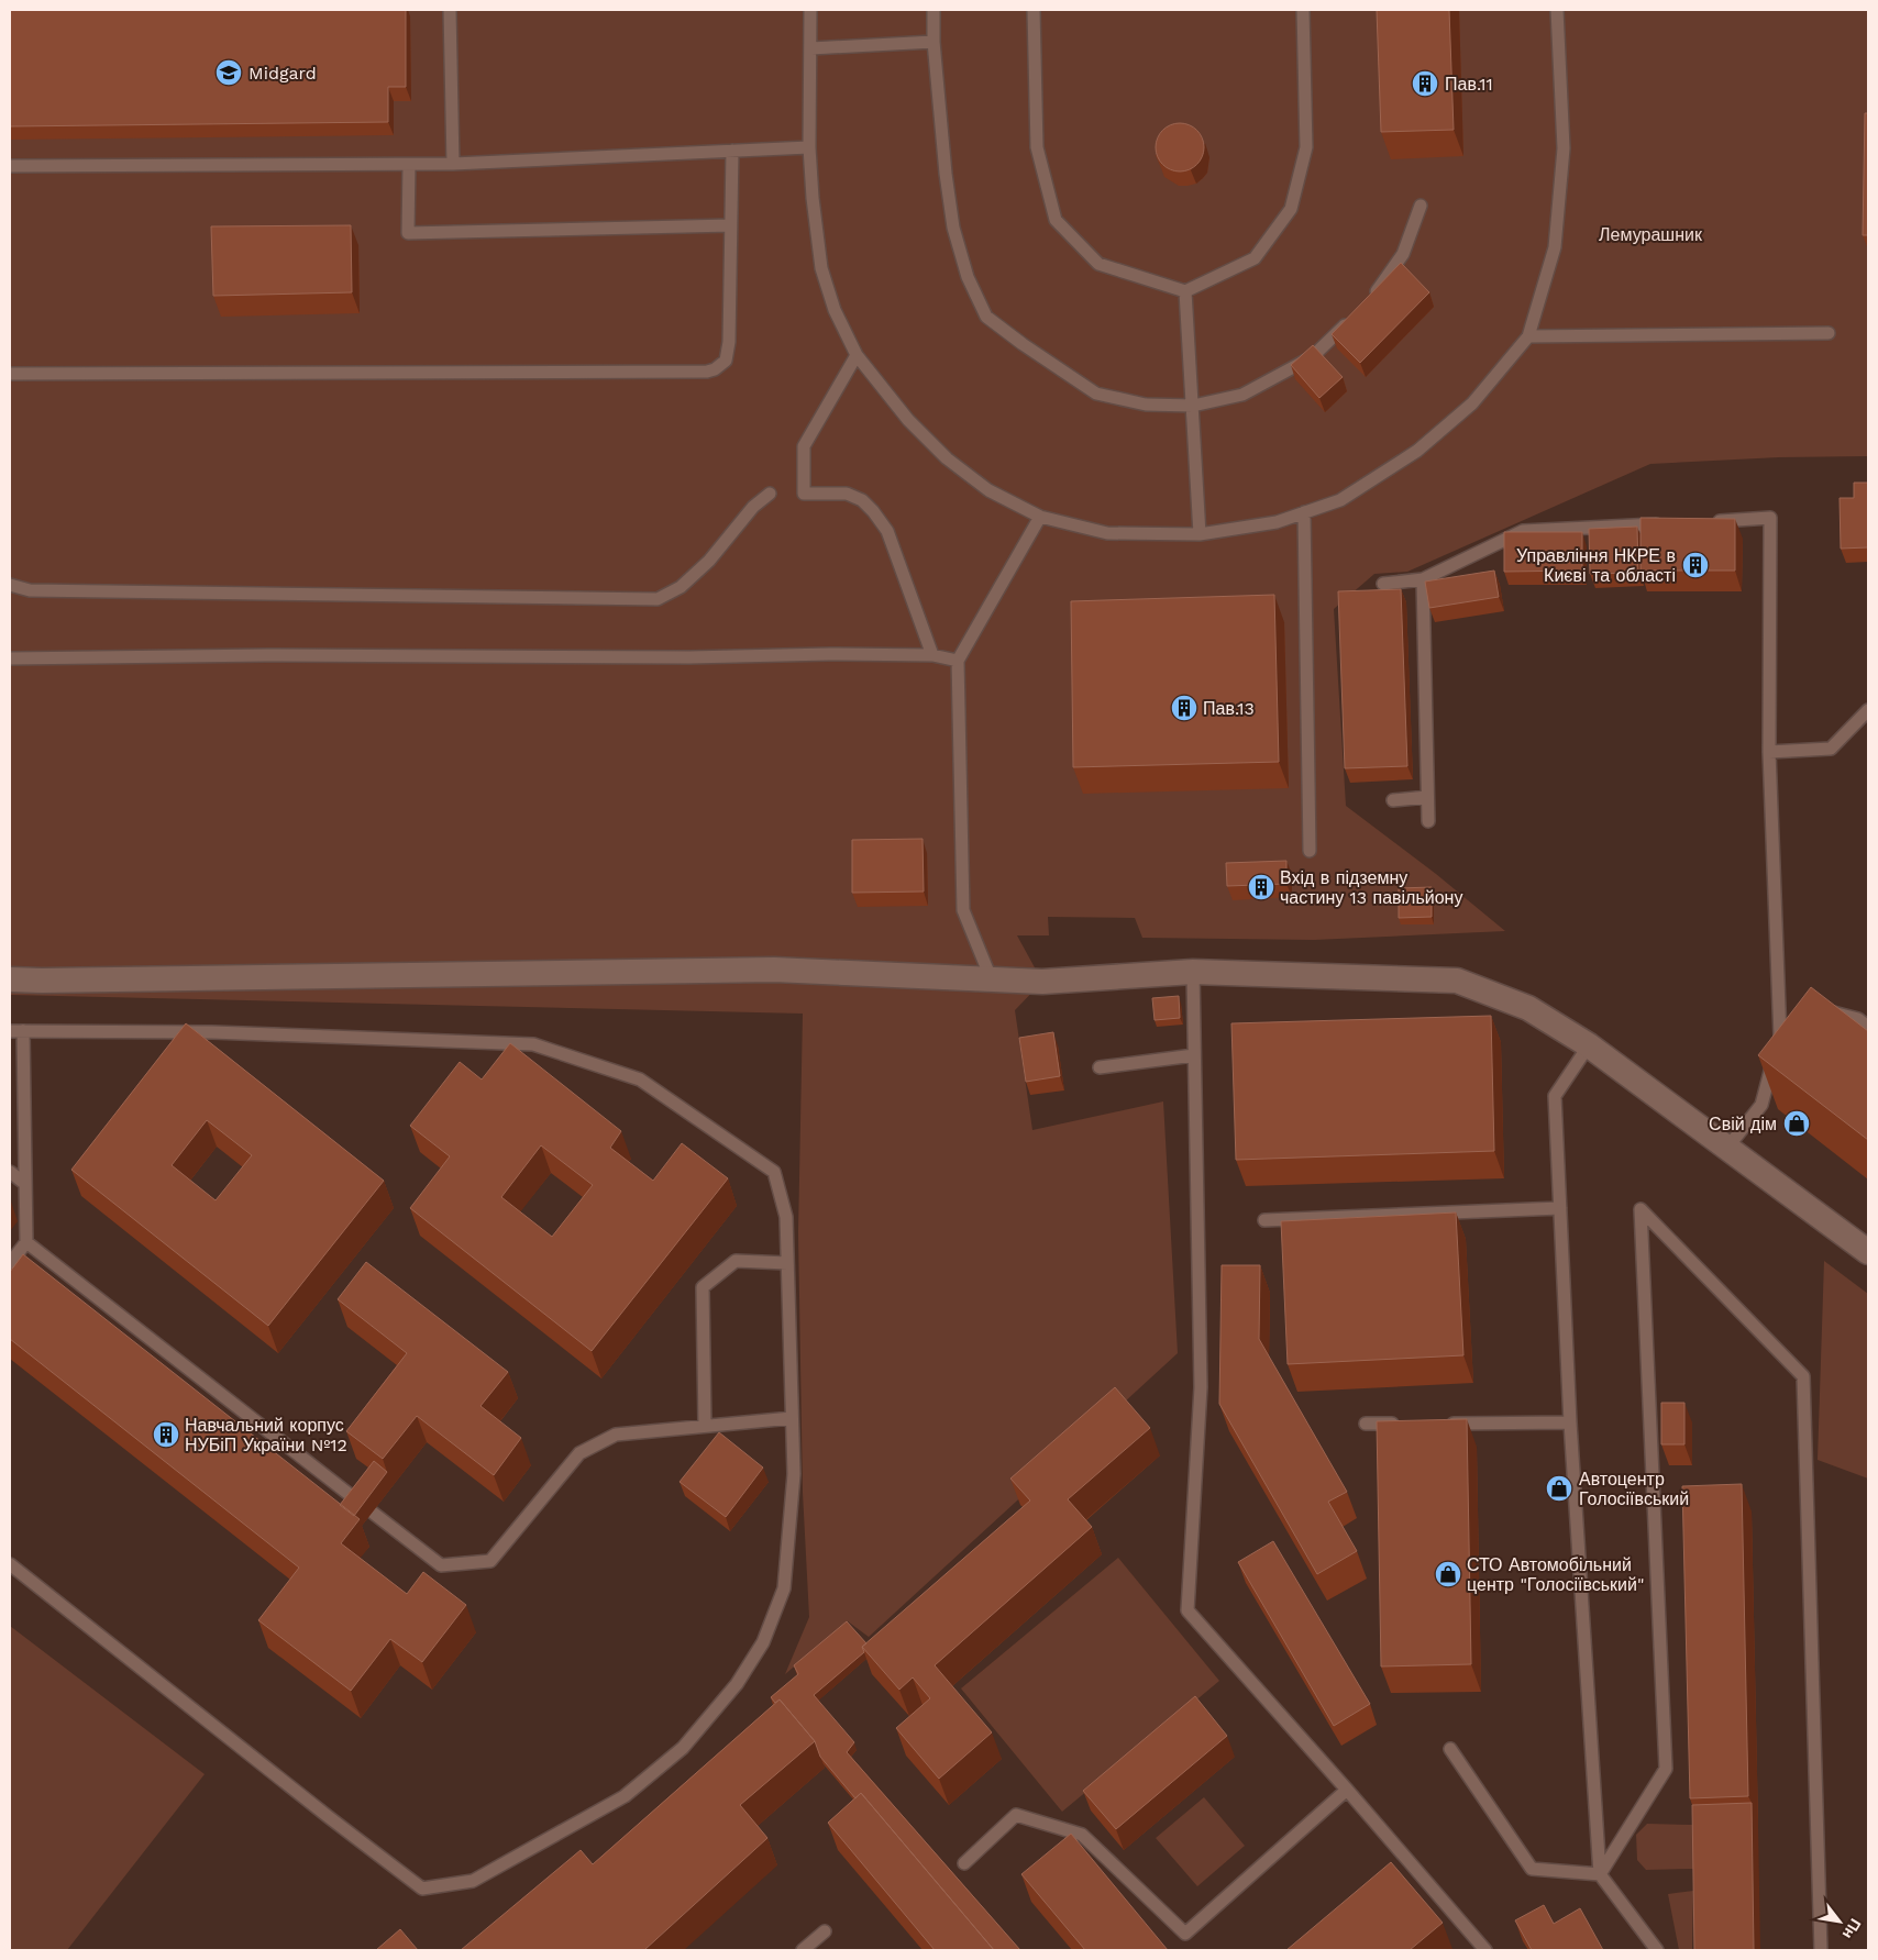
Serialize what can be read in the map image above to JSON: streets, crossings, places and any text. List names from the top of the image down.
{
  "parks": ["Лемурашник"],
  "places": {
    "school or university": ["Midgard"],
    "building": [
      "Пав.11",
      "Управління НКРЕ в Києві та області",
      "Пав.13",
      "Вхід в підземну частину 13 павільйону",
      "Навчальний корпус НУБіП України №12"
    ],
    "shop": ["Свій дім", "Автоцентр Голосіївський", "СТО Автомобільний центр \"Голосіївський\""]
  },
  "north": "bottom right"
}
